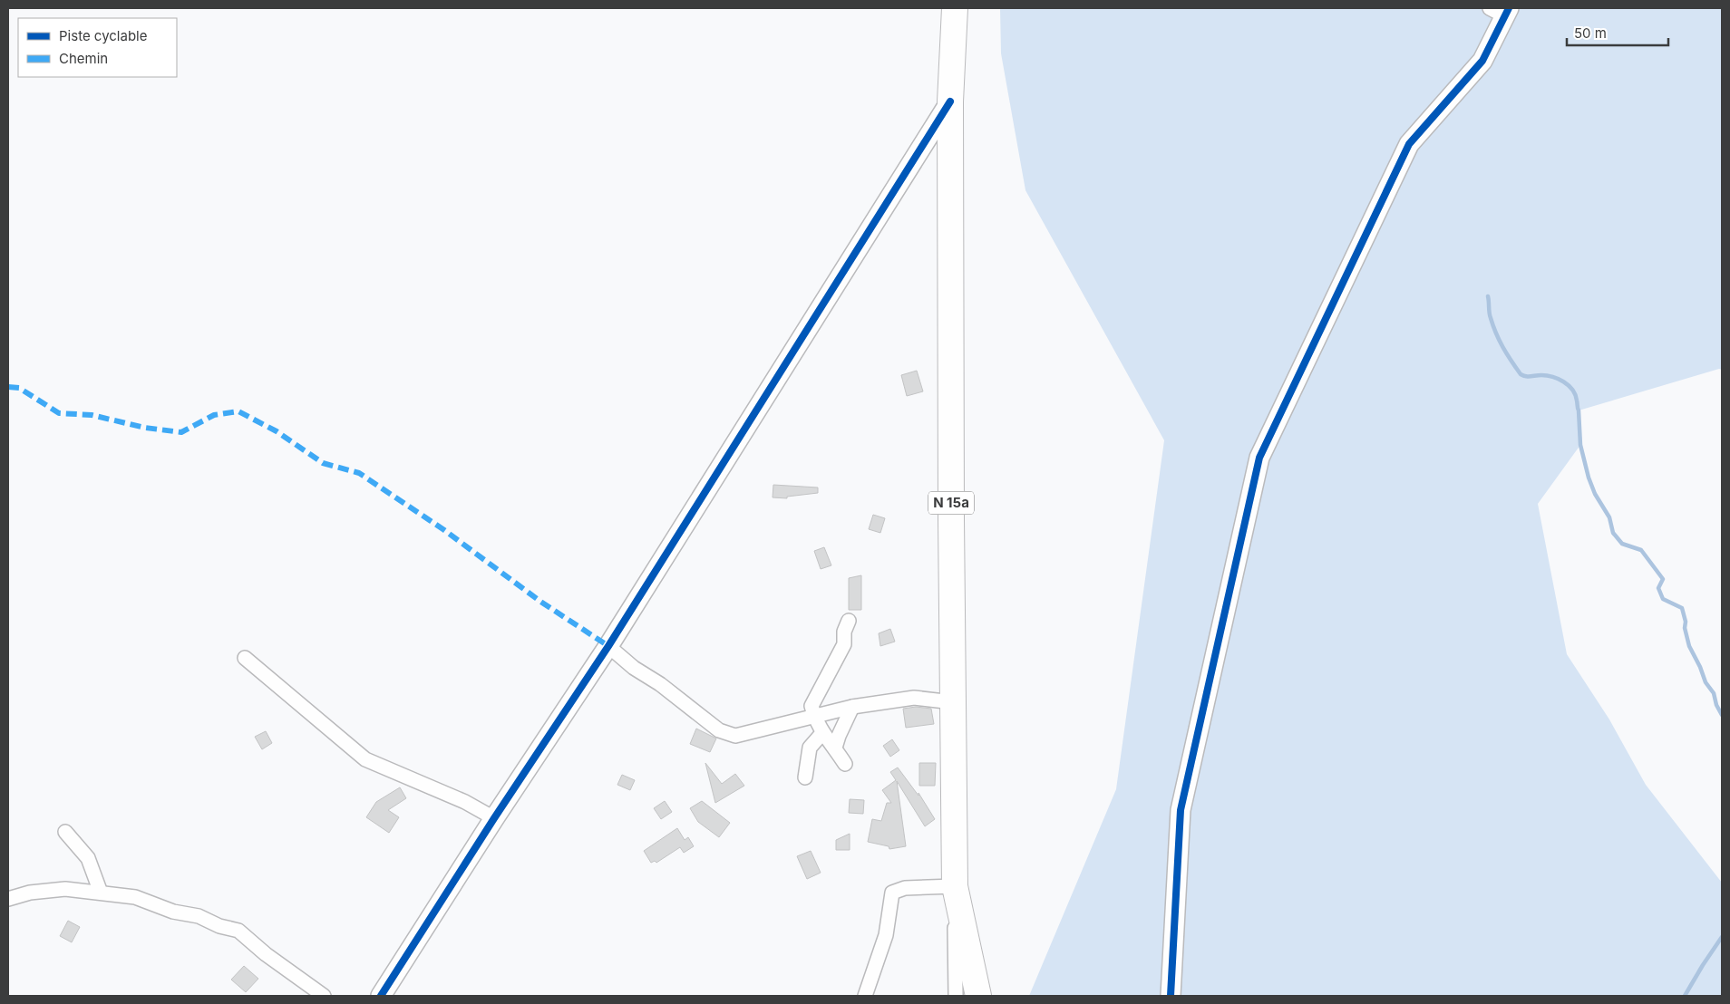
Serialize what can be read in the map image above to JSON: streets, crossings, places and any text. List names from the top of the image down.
{
  "streets": {
    "highway": ["N 15a"]
  },
  "legend": ["Piste cyclable", "Chemin"],
  "scale_bar": "50 m"
}
